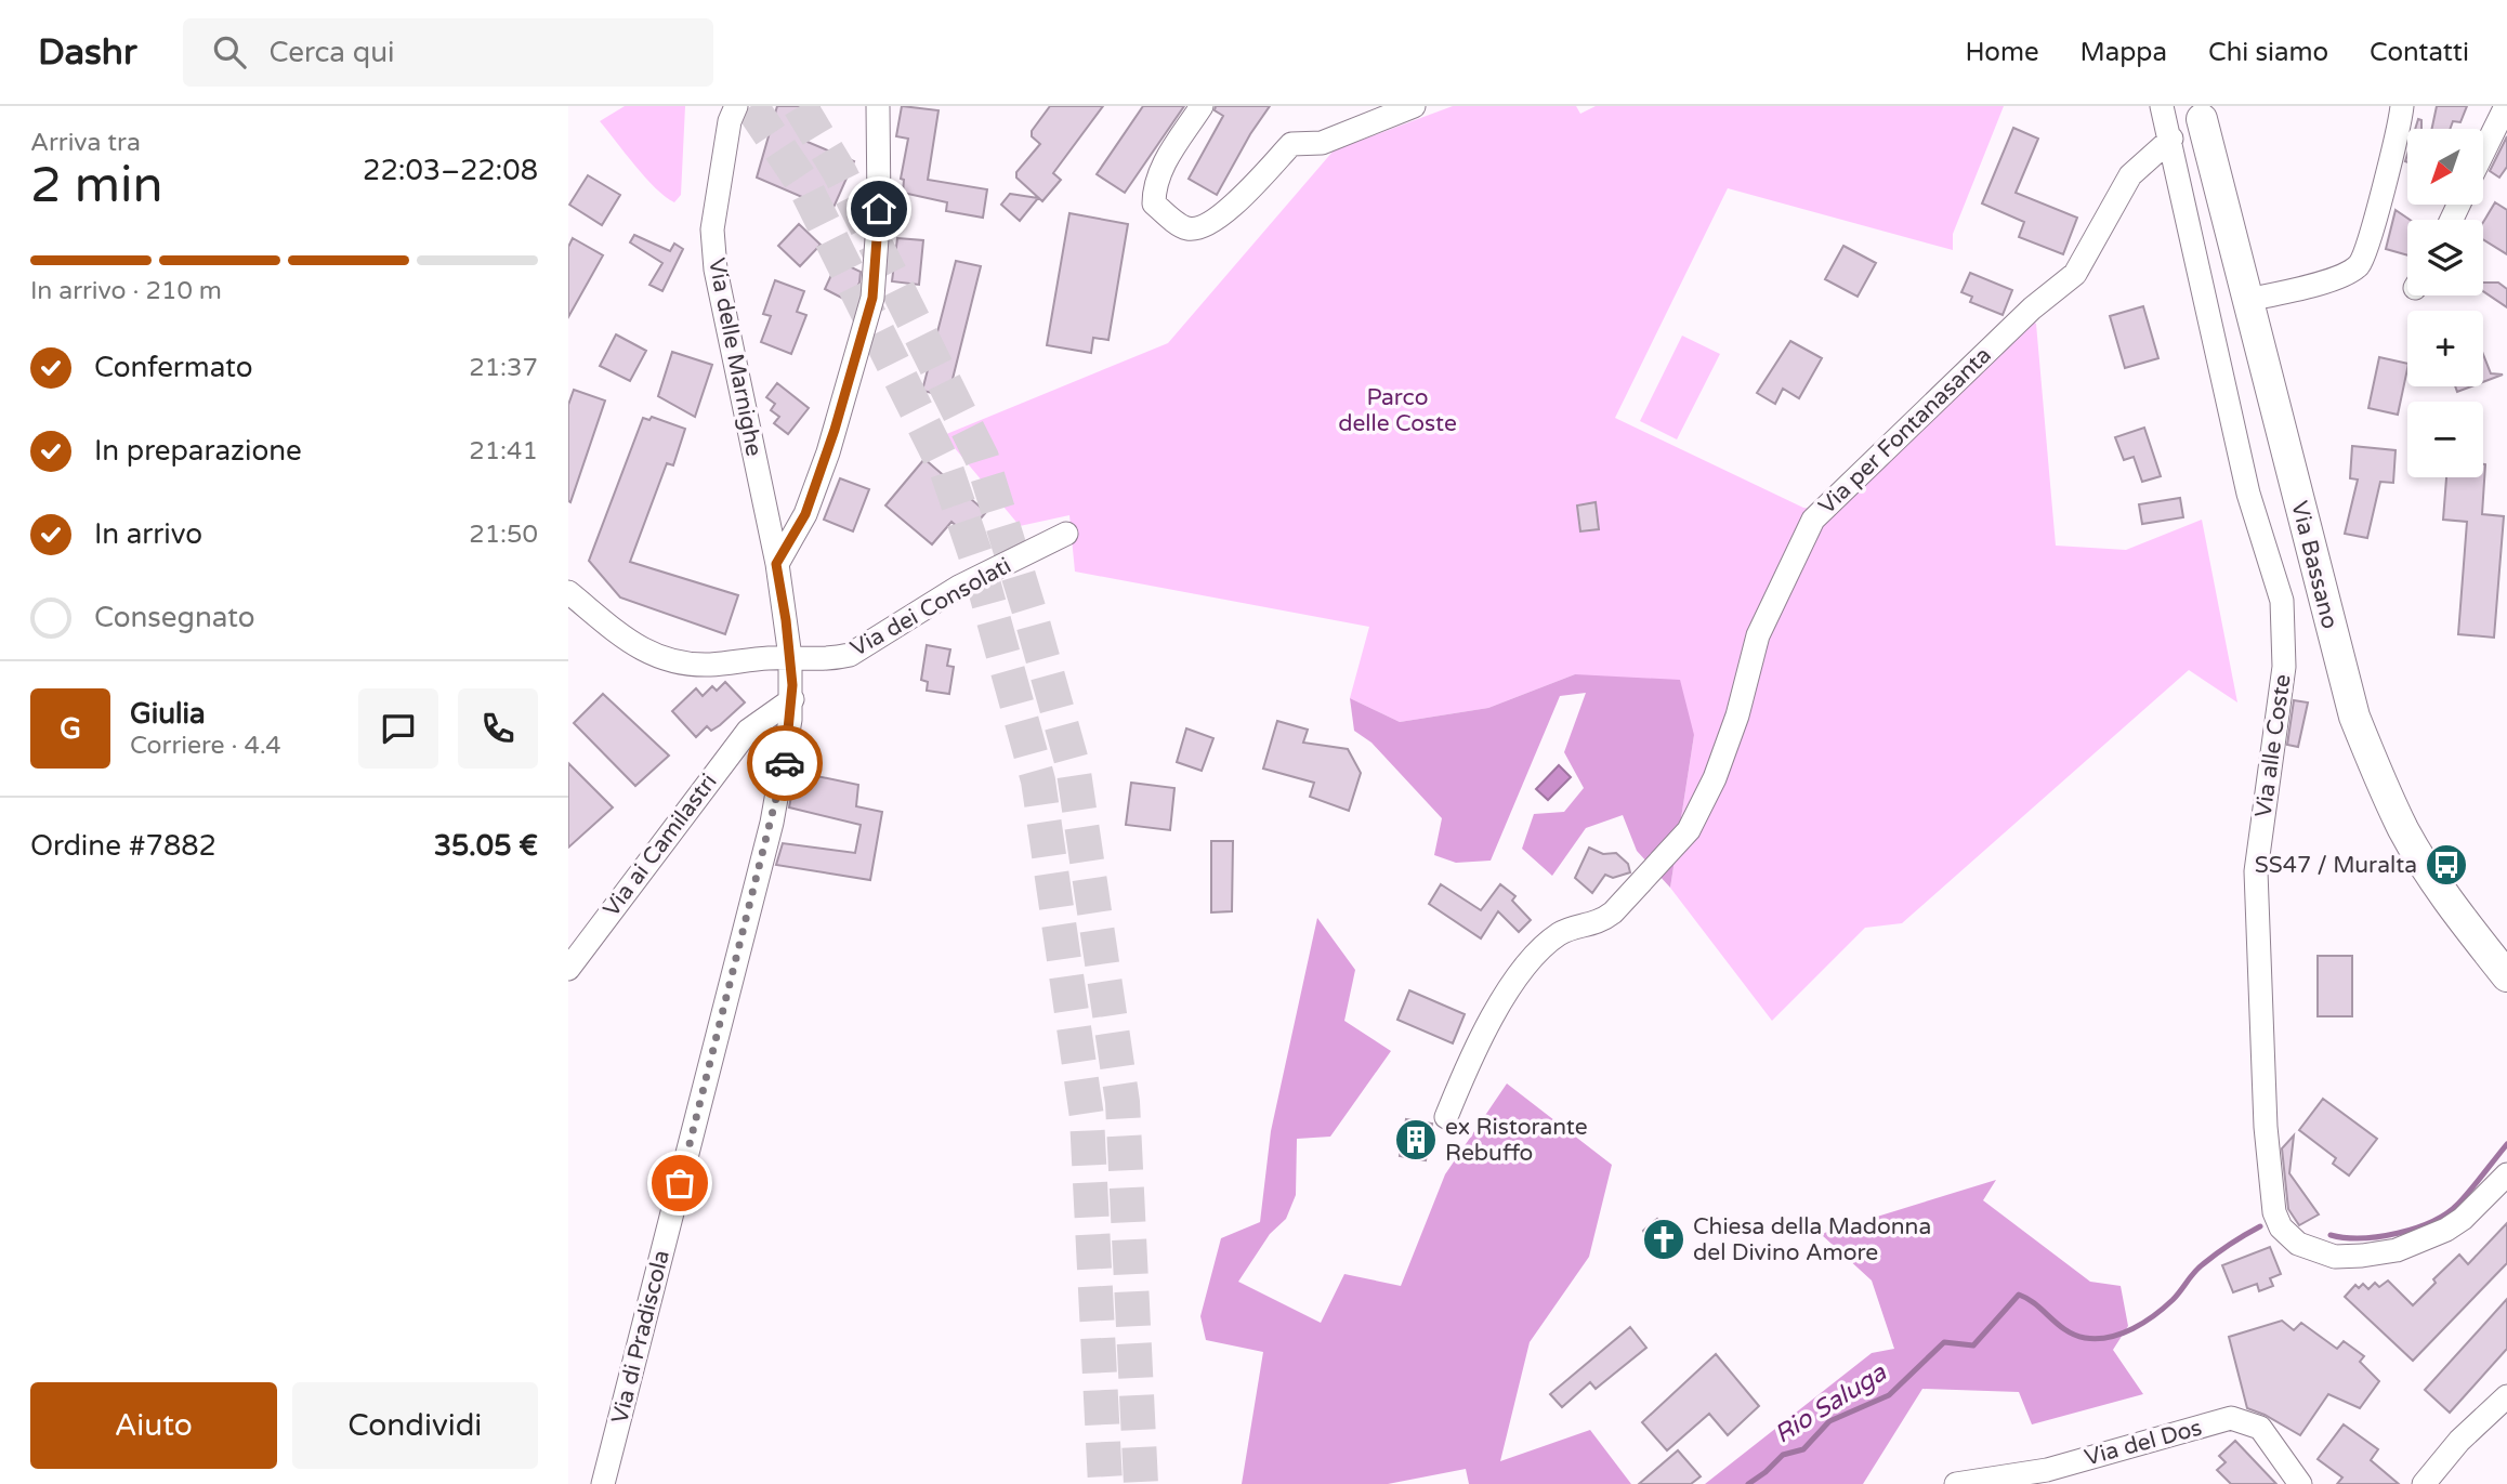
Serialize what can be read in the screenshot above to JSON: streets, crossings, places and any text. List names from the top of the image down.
{
  "streets": {
    "main road": ["Via Bassano"],
    "street": [
      "Via delle Marnighe",
      "Via per Fontanasanta",
      "Via dei Consolati",
      "Via alle Coste",
      "Via ai Camilastri",
      "Via di Pradiscola",
      "Via del Dos"
    ]
  },
  "crossings": [
    ["Via delle Marnighe", "Via dei Consolati"],
    ["Via delle Marnighe", "Via di Pradiscola"],
    ["Via per Fontanasanta", "Via alle Coste"],
    ["Via dei Consolati", "Via di Pradiscola"],
    ["Via ai Camilastri", "Via di Pradiscola"]
  ],
  "water": ["Rio Saluga"],
  "parks": ["Parco delle Coste"],
  "places": {
    "bus stop": ["SS47 / Muralta"],
    "building": ["ex Ristorante Rebuffo"],
    "church": ["Chiesa della Madonna del Divino Amore"]
  },
  "north": "bottom left",
  "page": {
    "header": "Dashr",
    "search": "Cerca qui",
    "nav": [
      "Home",
      "Mappa",
      "Chi siamo",
      "Contatti"
    ],
    "heading": ["2 min", "Arriva tra", "22:03–22:08"],
    "panel": [
      "Giulia",
      "Corriere · 4.4",
      "Ordine #7882",
      "35.05 €"
    ],
    "map_buttons": ["+", "−"],
    "bar": "In arrivo · 210 m",
    "list": [
      ["Confermato", "21:37"],
      ["In preparazione", "21:41"],
      ["In arrivo", "21:50"],
      "Consegnato"
    ],
    "round": "G",
    "buttons": ["Aiuto", "Condividi"]
  }
}
